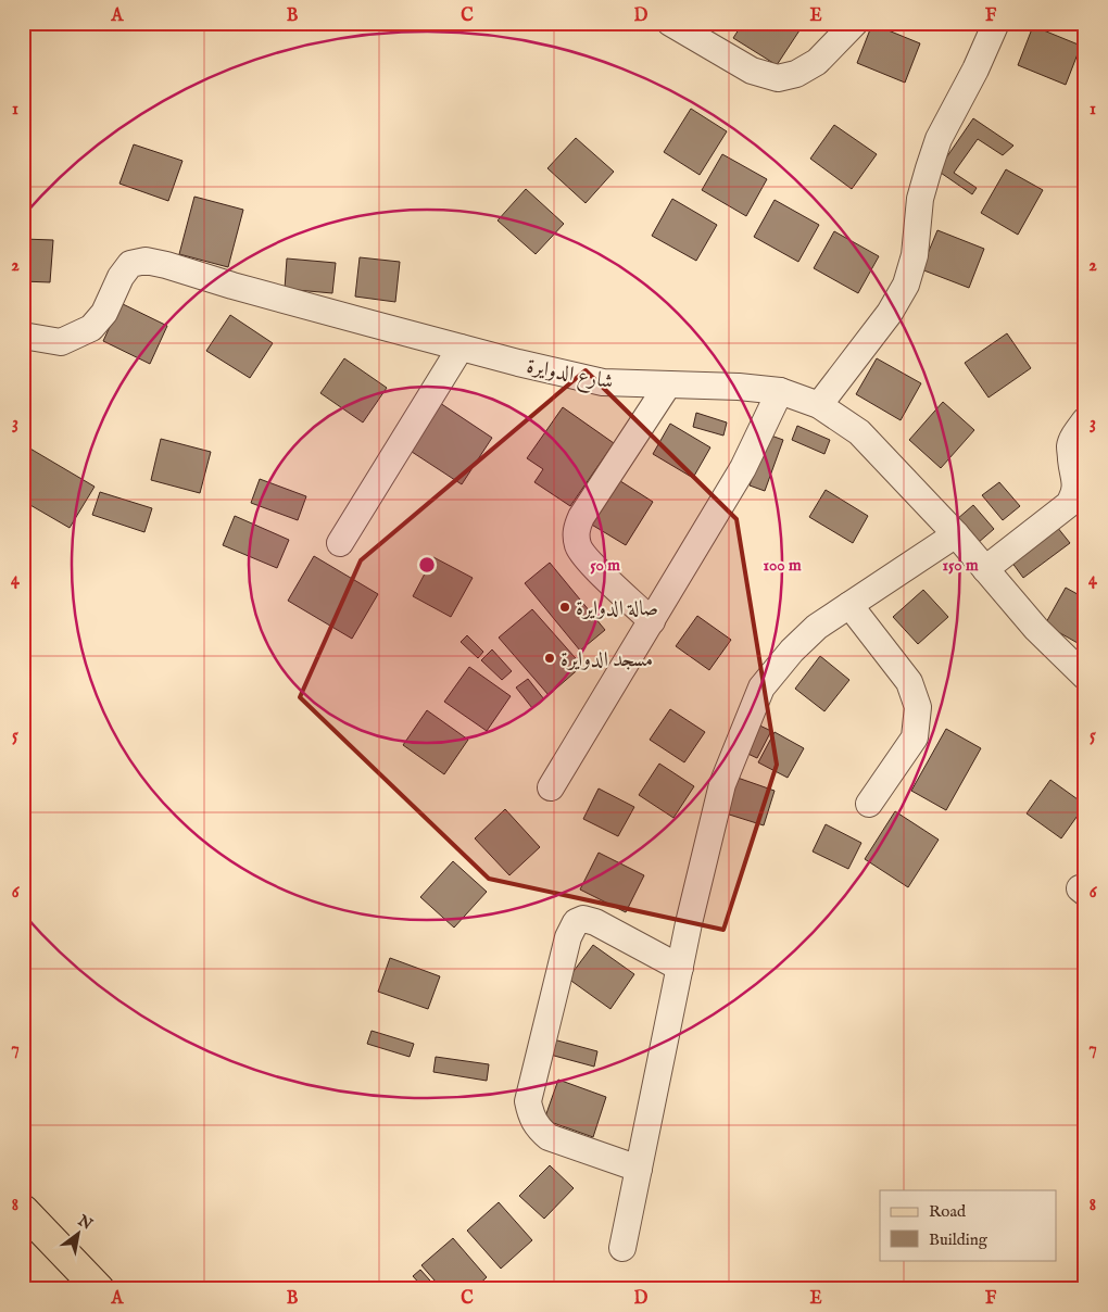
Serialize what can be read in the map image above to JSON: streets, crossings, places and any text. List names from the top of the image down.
{
  "streets": {
    "street": ["شارع الدوايرة"]
  },
  "places": ["صالة الدوايرة", "مسجد الدوايرة"],
  "legend": ["Road", "Building"],
  "north": "top right",
  "grid": {
    "columns": [
      "A",
      "B",
      "C",
      "D",
      "E",
      "F"
    ],
    "rows": [
      "1",
      "2",
      "3",
      "4",
      "5",
      "6",
      "7",
      "8"
    ]
  },
  "rings": ["50 m", "100 m", "150 m"]
}
